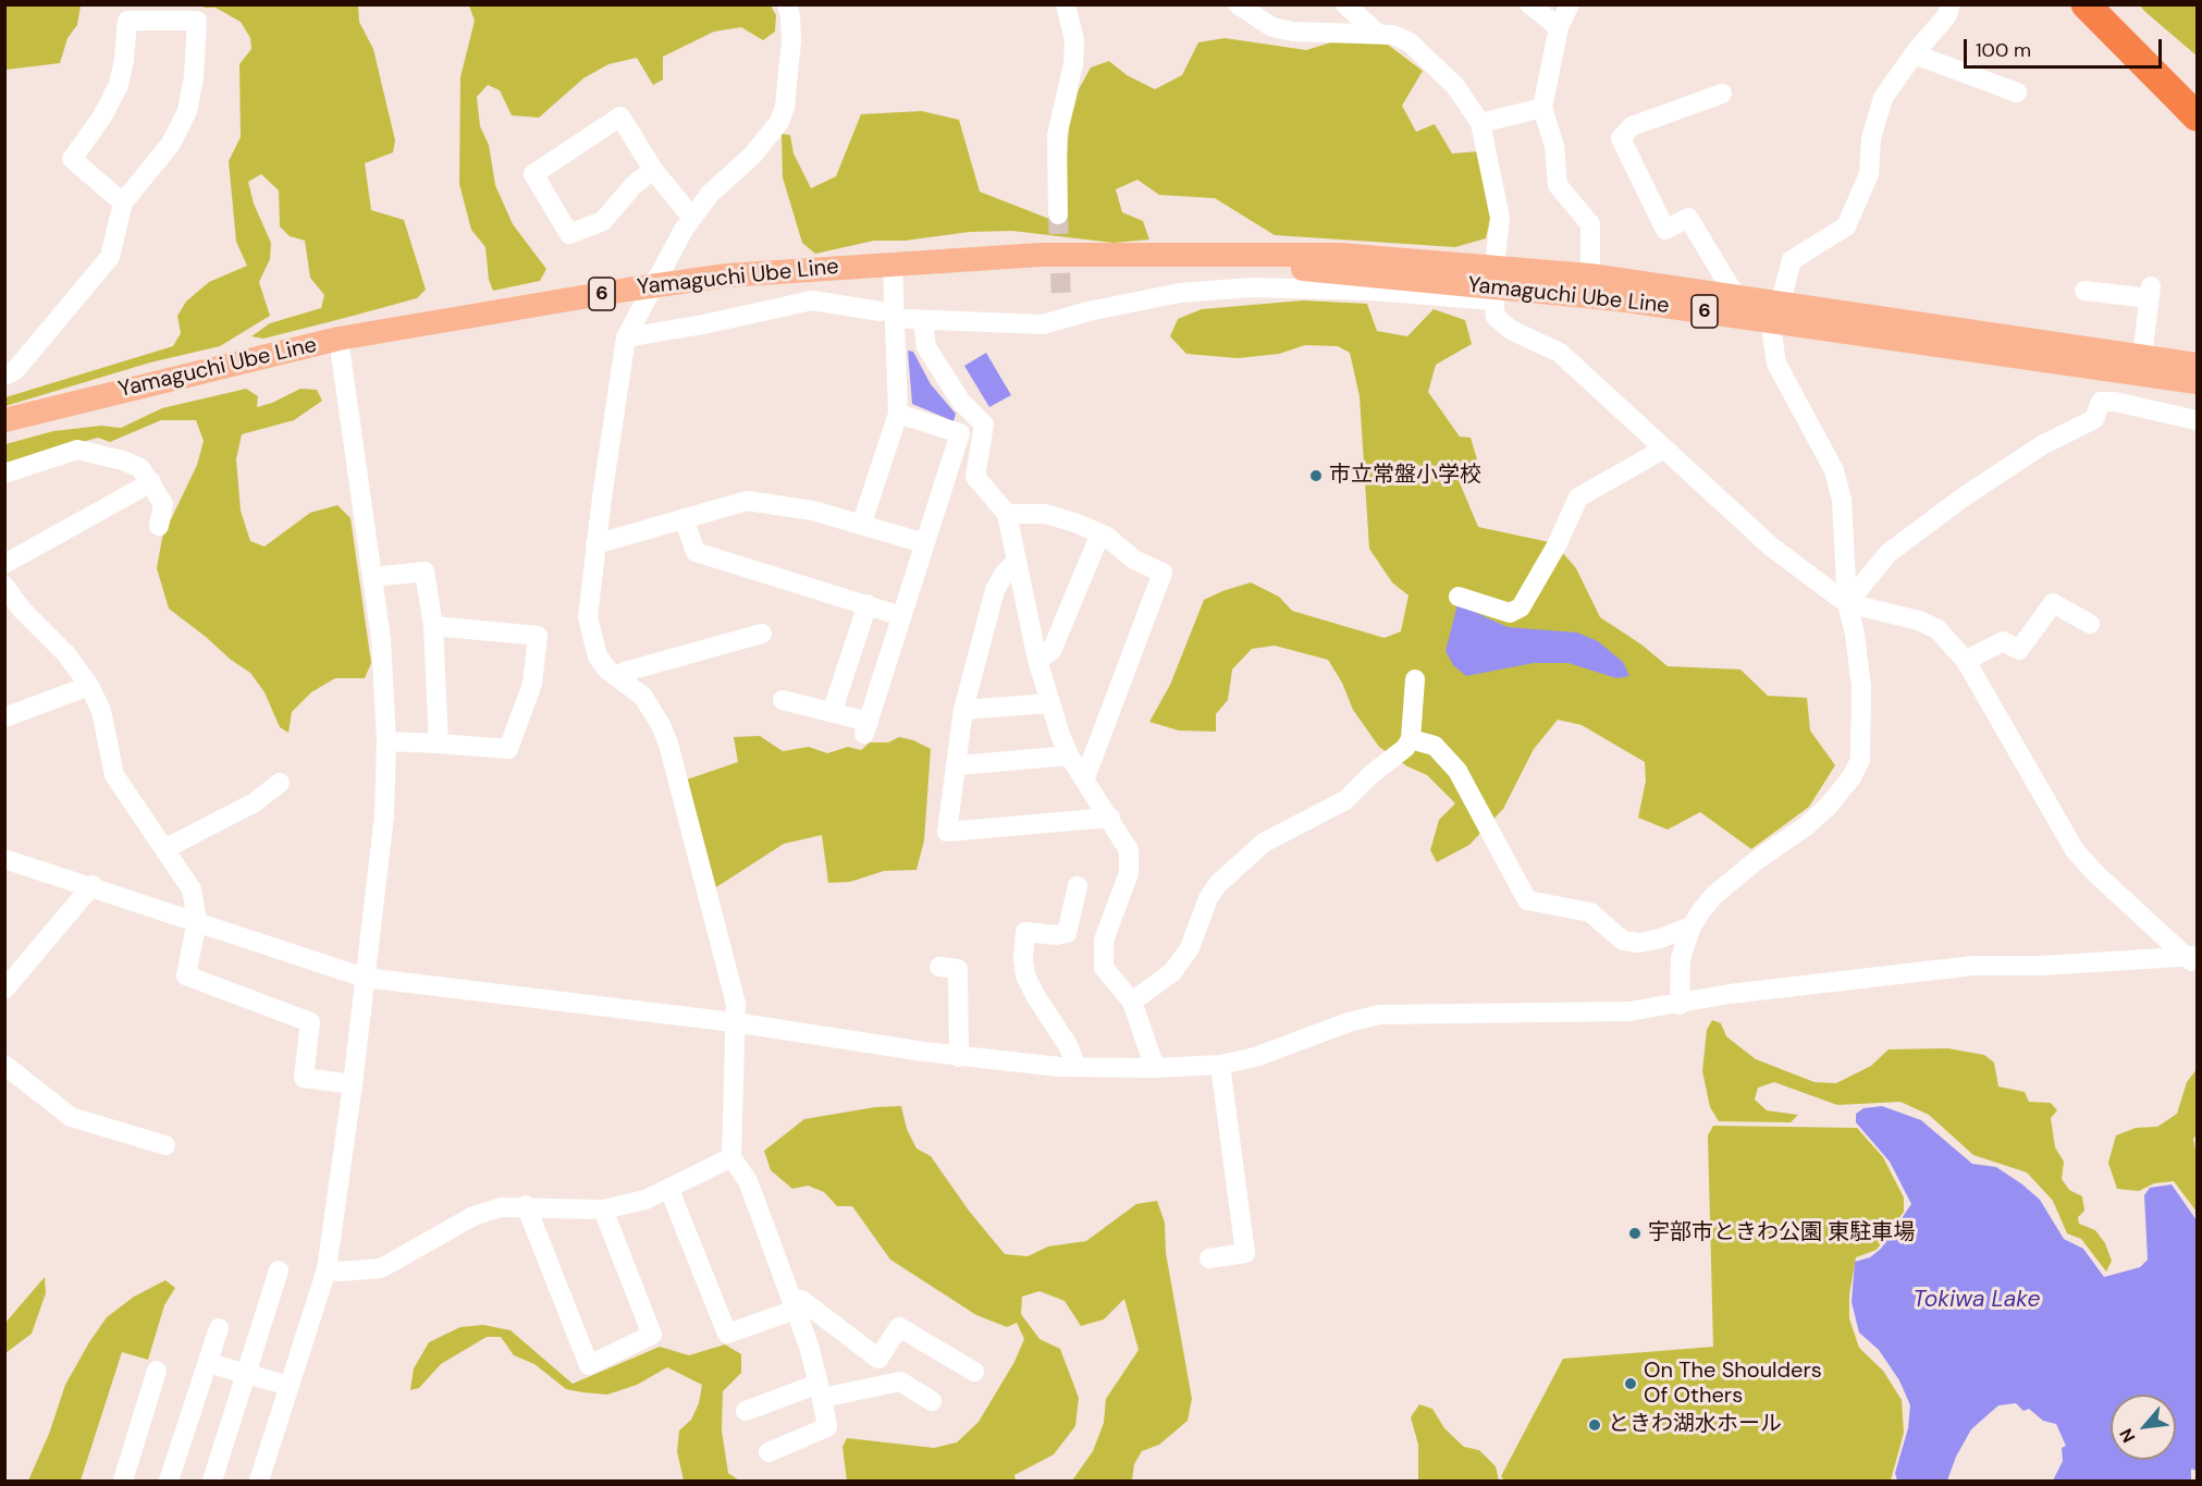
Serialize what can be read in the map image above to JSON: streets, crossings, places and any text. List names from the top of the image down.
{
  "streets": {
    "main road": ["Yamaguchi Ube Line", "6"]
  },
  "water": ["Tokiwa Lake"],
  "places": [
    "市立常盤小学校",
    "宇部市ときわ公園 東駐車場",
    "On The Shoulders Of Others",
    "ときわ湖水ホール"
  ],
  "scale_bar": "100 m",
  "north": "bottom left"
}
